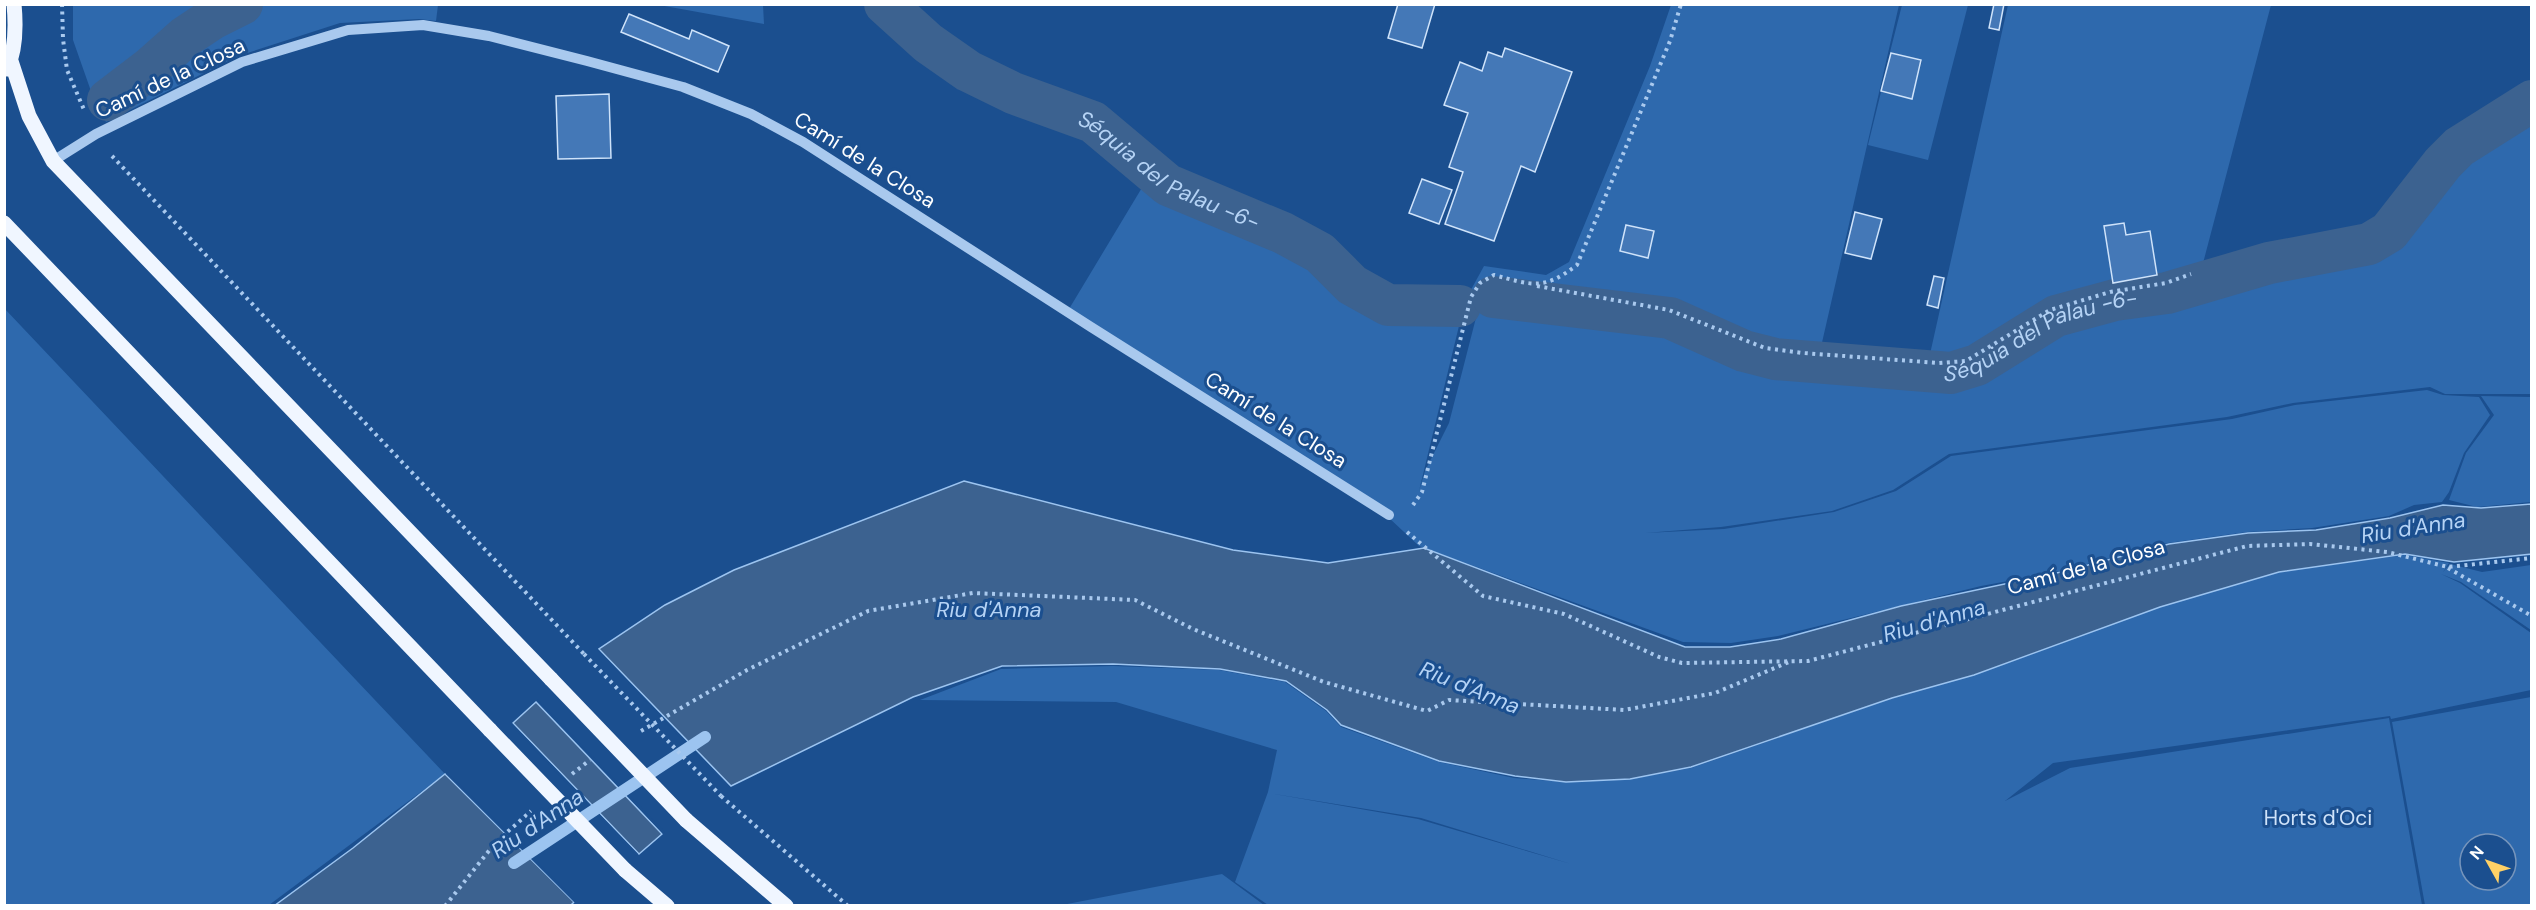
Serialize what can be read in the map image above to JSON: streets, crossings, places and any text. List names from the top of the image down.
{
  "streets": {
    "street": ["Camí de la Closa"]
  },
  "water": ["Séquia del Palau -6-", "Riu d'Anna"],
  "parks": ["Horts d'Oci"],
  "north": "top left"
}
